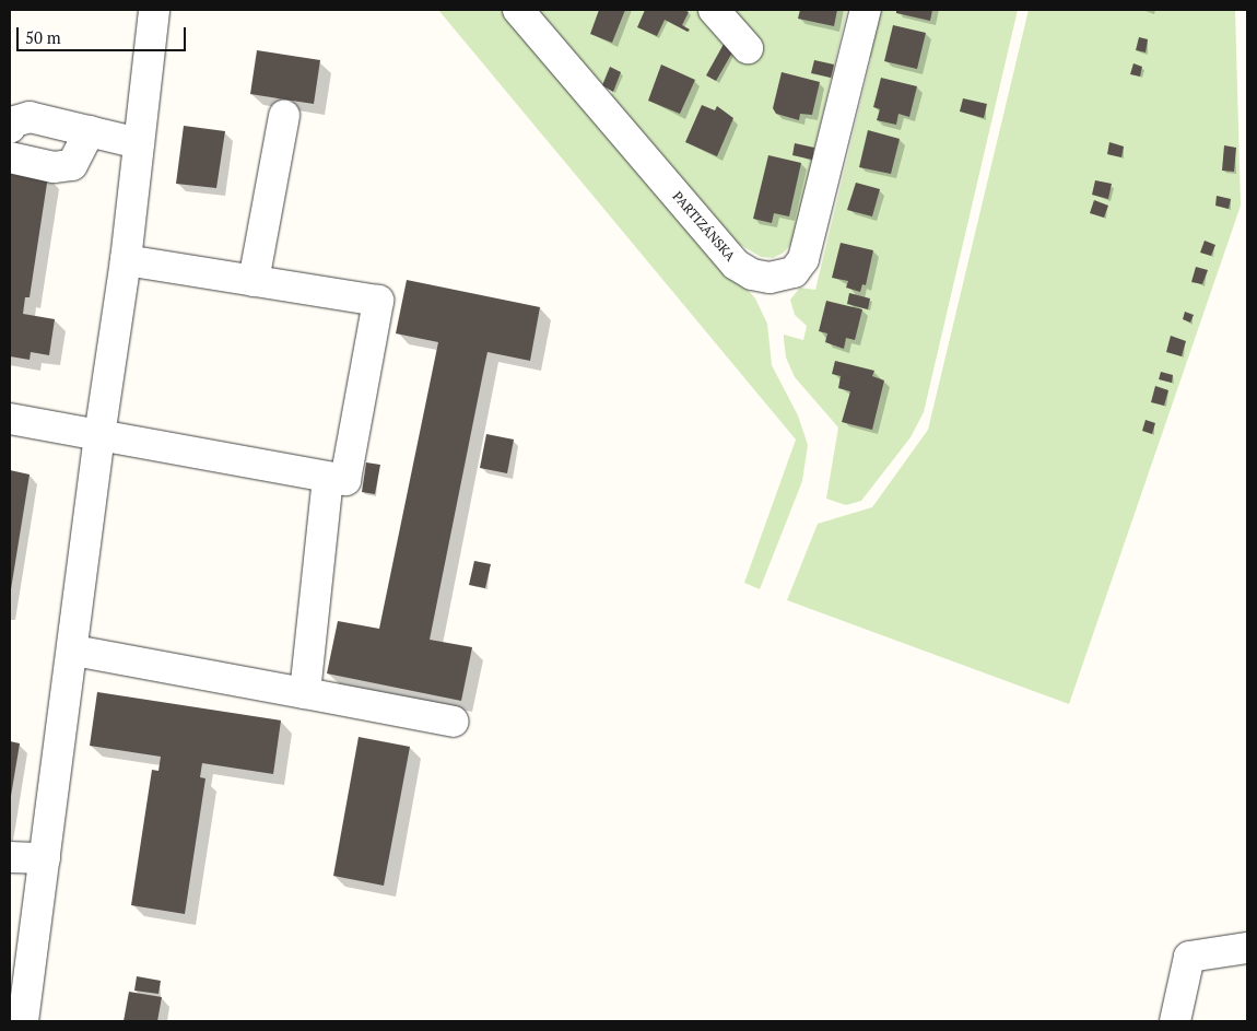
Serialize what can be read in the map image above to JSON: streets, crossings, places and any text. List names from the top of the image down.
{
  "streets": {
    "street": ["PARTIZÁNSKA"]
  },
  "scale_bar": "50 m"
}
